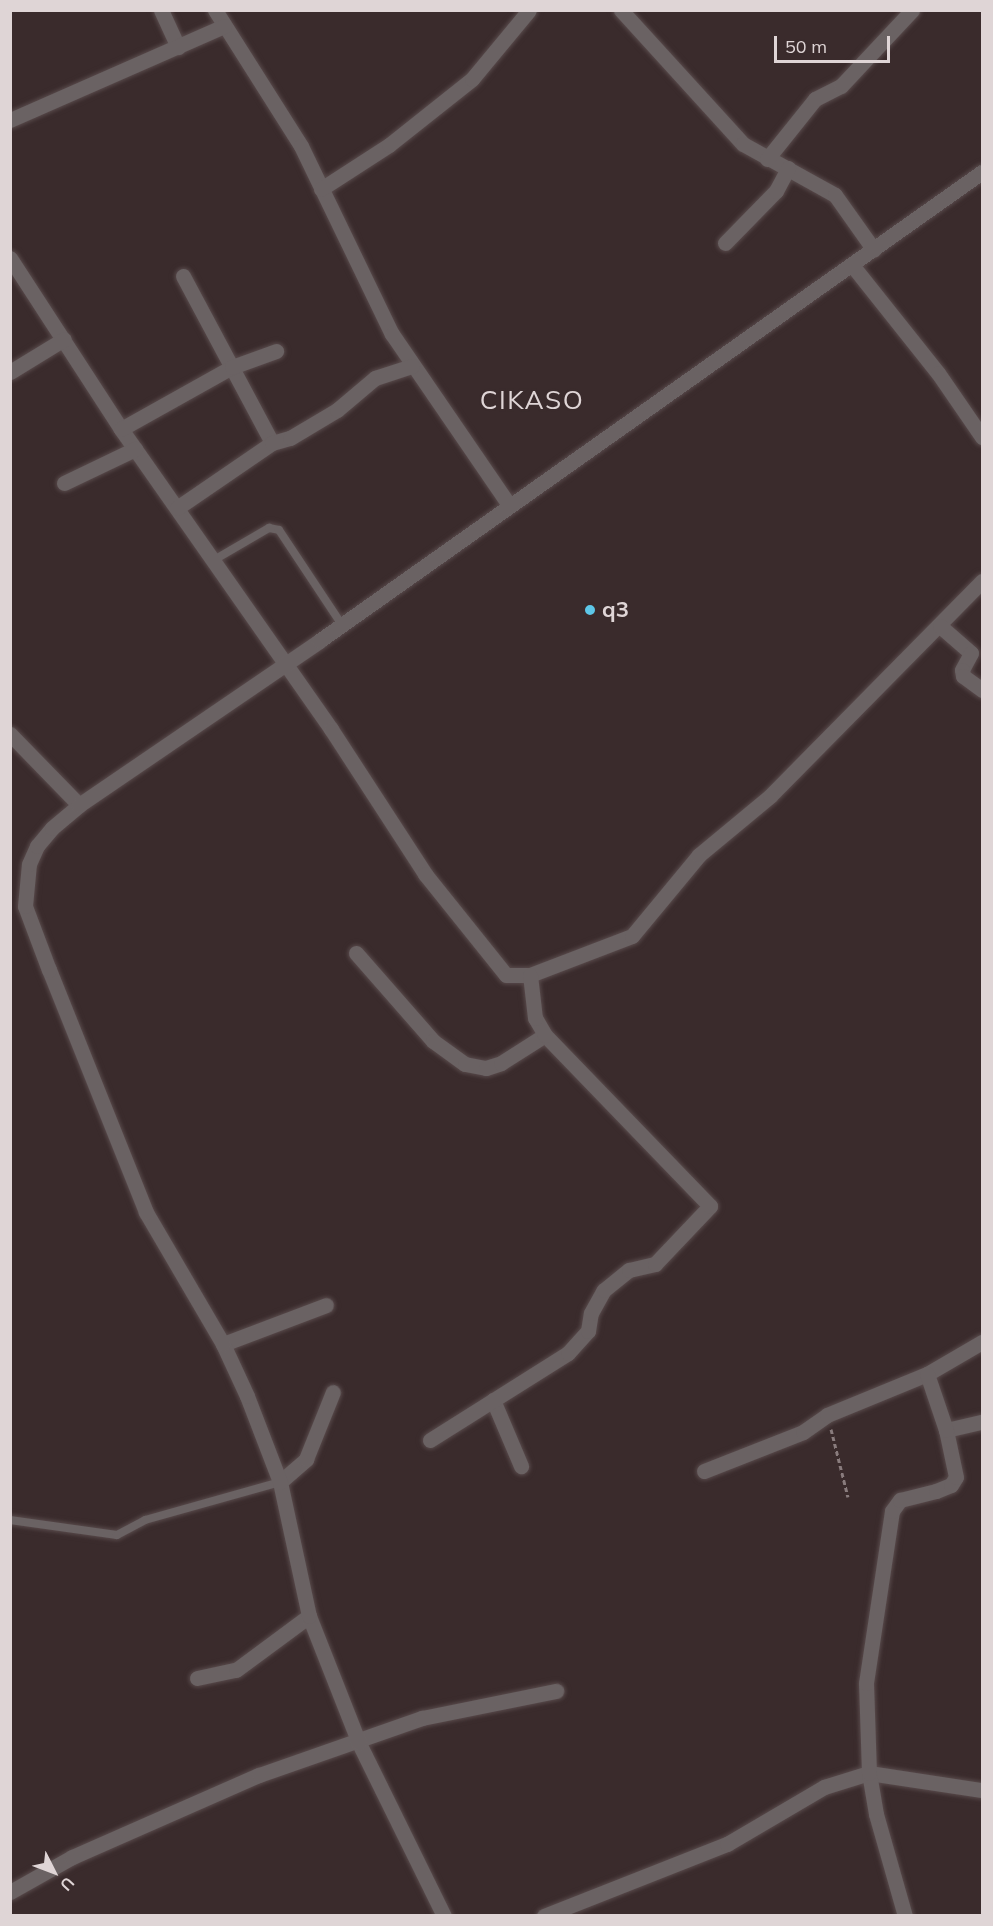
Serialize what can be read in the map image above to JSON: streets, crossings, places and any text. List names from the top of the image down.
{
  "districts": ["CIKASO"],
  "places": ["q3"],
  "scale_bar": "50 m",
  "north": "bottom right"
}
